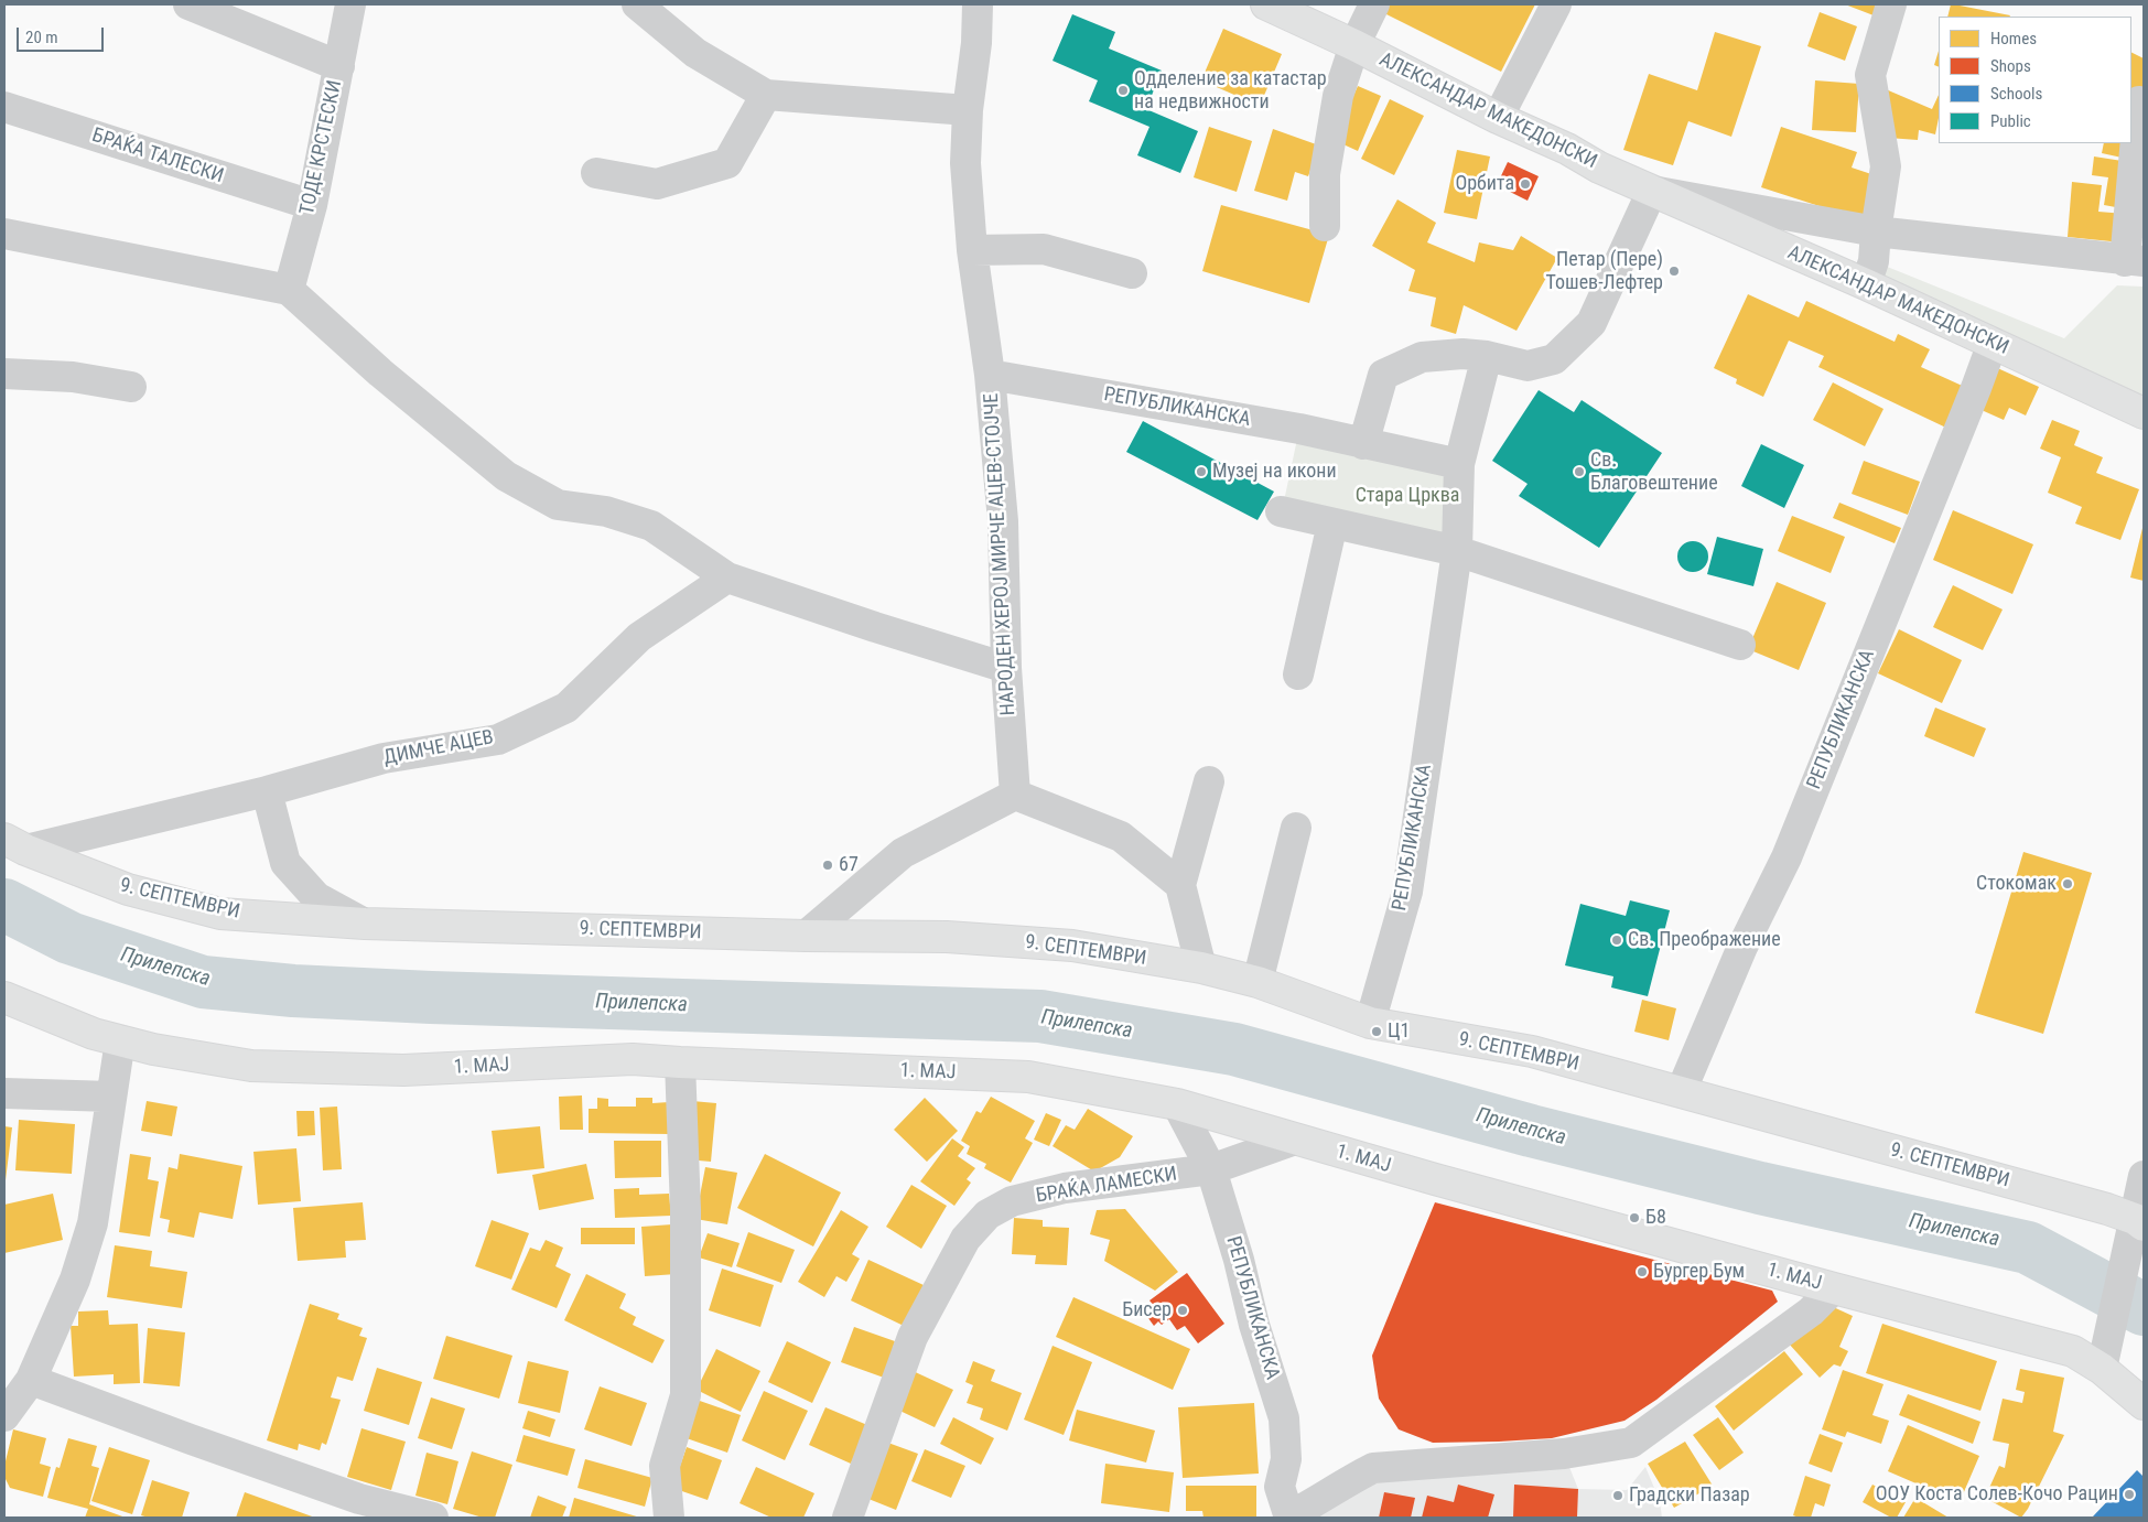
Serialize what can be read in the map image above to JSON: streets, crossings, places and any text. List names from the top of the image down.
{
  "streets": {
    "street": [
      "АЛЕКСАНДАР МАКЕДОНСКИ",
      "ТОДЕ КРСТЕСКИ",
      "БРАЌА ТАЛЕСКИ",
      "РЕПУБЛИКАНСКА",
      "НАРОДЕН ХЕРОЈ МИРЧЕ АЦЕВ-СТОЈЧЕ",
      "ДИМЧЕ АЦЕВ",
      "9. СЕПТЕМВРИ",
      "1. МАЈ",
      "БРАЌА ЛАМЕСКИ"
    ]
  },
  "crossings": [
    ["АЛЕКСАНДАР МАКЕДОНСКИ", "РЕПУБЛИКАНСКА"],
    ["ТОДЕ КРСТЕСКИ", "БРАЌА ТАЛЕСКИ"],
    ["РЕПУБЛИКАНСКА", "НАРОДЕН ХЕРОЈ МИРЧЕ АЦЕВ-СТОЈЧЕ"],
    ["РЕПУБЛИКАНСКА", "9. СЕПТЕМВРИ"],
    ["РЕПУБЛИКАНСКА", "1. МАЈ"],
    ["РЕПУБЛИКАНСКА", "БРАЌА ЛАМЕСКИ"],
    ["ДИМЧЕ АЦЕВ", "9. СЕПТЕМВРИ"],
    ["1. МАЈ", "БРАЌА ЛАМЕСКИ"]
  ],
  "water": ["Прилепска"],
  "parks": ["Стара Црква"],
  "places": [
    "Одделение за катастар на недвижности",
    "Орбита",
    "Петар (Пере) Тошев-Лефтер",
    "Музеј на икони",
    "Св. Благовештение",
    "67",
    "Стокомак",
    "Св. Преображение",
    "Ц1",
    "Б8",
    "Бургер Бум",
    "Бисер",
    "ООУ Коста Солев-Кочо Рацин",
    "Градски Пазар"
  ],
  "legend": [
    "Homes",
    "Shops",
    "Schools",
    "Public"
  ],
  "scale_bar": "20 m"
}
